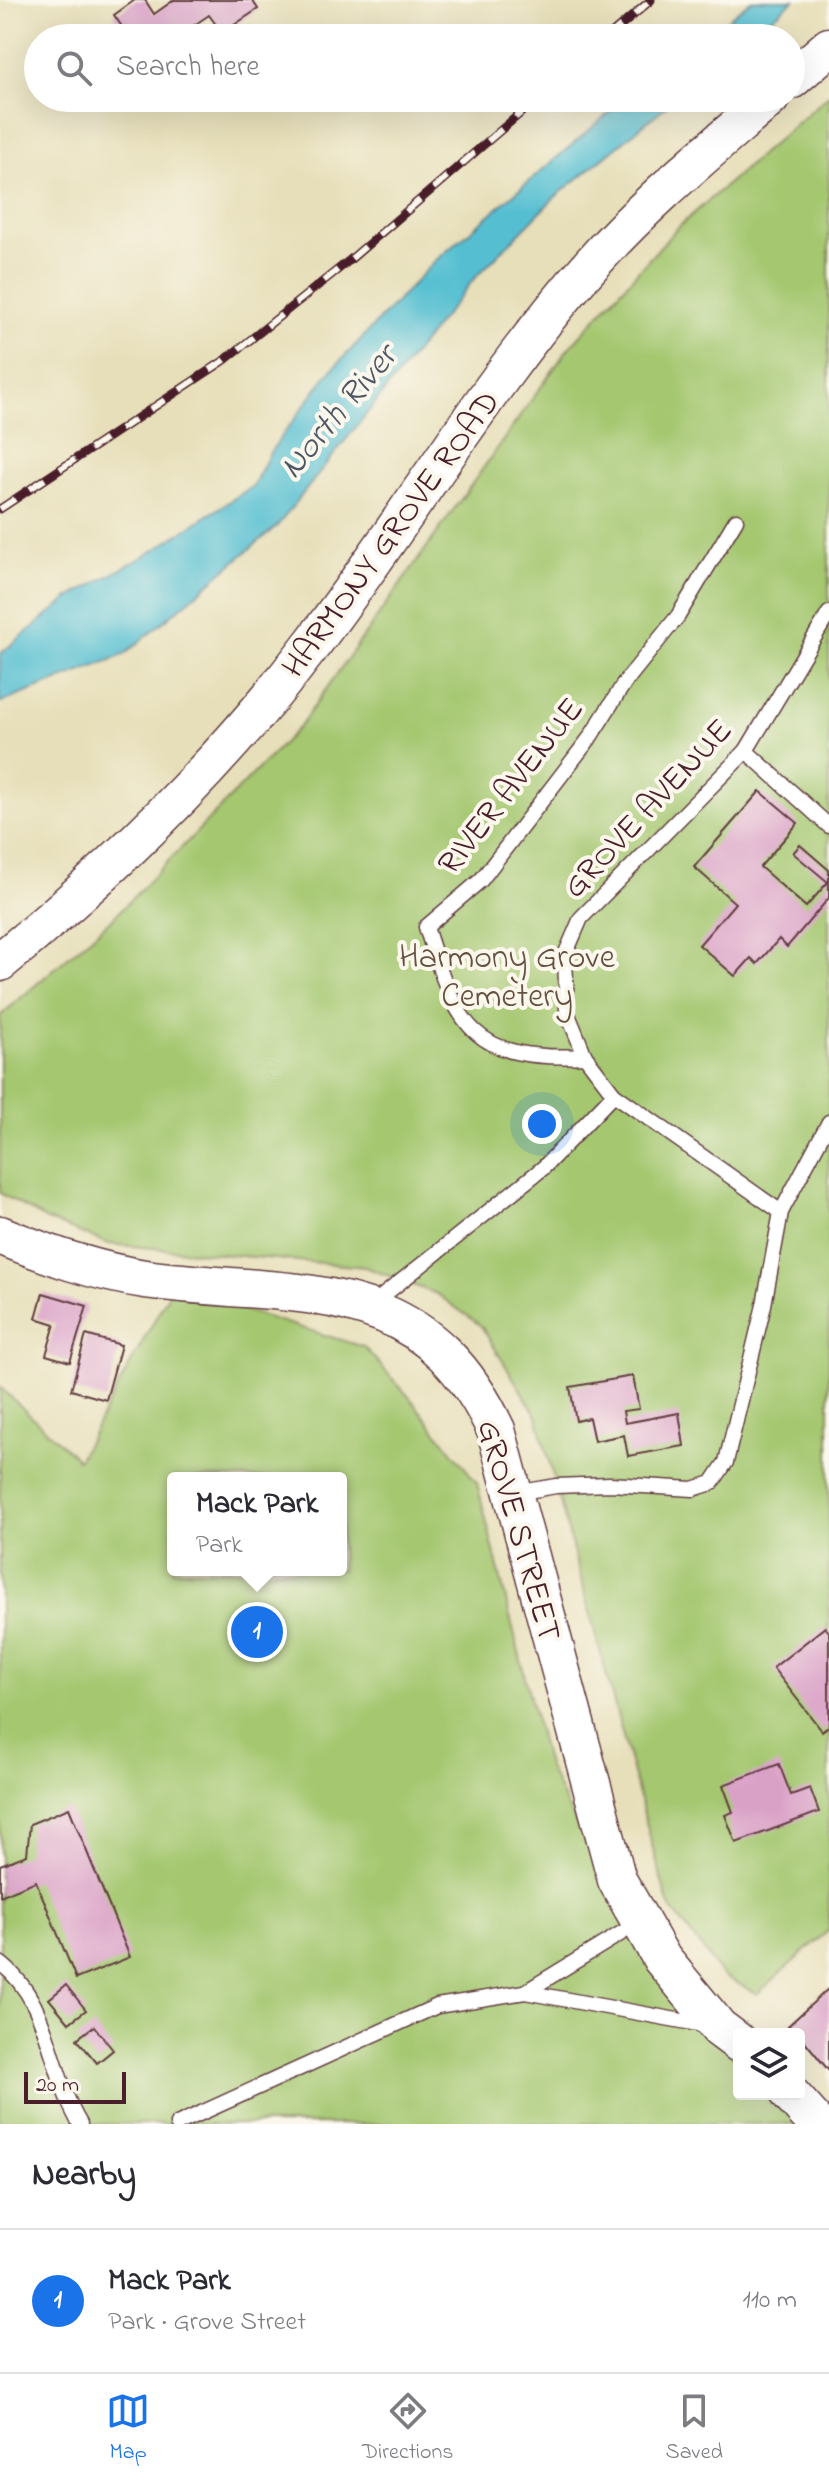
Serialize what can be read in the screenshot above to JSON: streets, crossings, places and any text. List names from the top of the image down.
{
  "streets": {
    "street": ["HARMONY GROVE ROAD", "GROVE STREET"],
    "lane": ["RIVER AVENUE", "GROVE AVENUE"]
  },
  "crossings": [
    ["RIVER AVENUE", "GROVE AVENUE"]
  ],
  "water": ["North River"],
  "parks": ["Harmony Grove Cemetery"],
  "scale_bar": "20 m",
  "page": {
    "search": "Search here",
    "popup": ["Mack Park", "Park"],
    "pins": "1",
    "scale": "20 m",
    "heading": "Nearby",
    "list": [
      {
        "mark": "1",
        "name": "Mack Park",
        "note": "Park · Grove Street",
        "value": "110 m"
      }
    ],
    "nav": ["Map", "Directions", "Saved"]
  }
}
